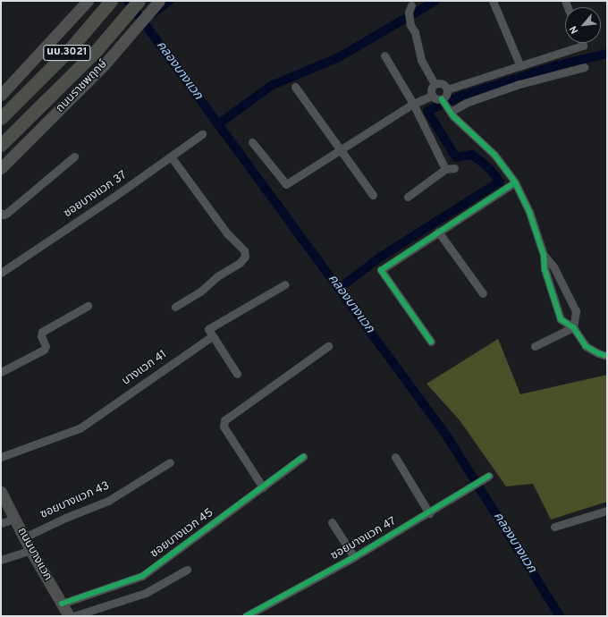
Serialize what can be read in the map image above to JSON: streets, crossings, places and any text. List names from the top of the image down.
{
  "streets": {
    "main road": ["นบ.3021", "ถนนราชพฤกษ์", "ถนนบางแวก"],
    "street": [
      "ซอยบางแวก 37",
      "บางแวก 41",
      "ซอยบางแวก 43",
      "ซอยบางแวก 45",
      "ซอยบางแวก 47"
    ]
  },
  "crossings": [
    ["ซอยบางแวก 43", "ถนนบางแวก"],
    ["ซอยบางแวก 45", "ถนนบางแวก"]
  ],
  "water": ["คลองบางแวก"],
  "north": "bottom left"
}
